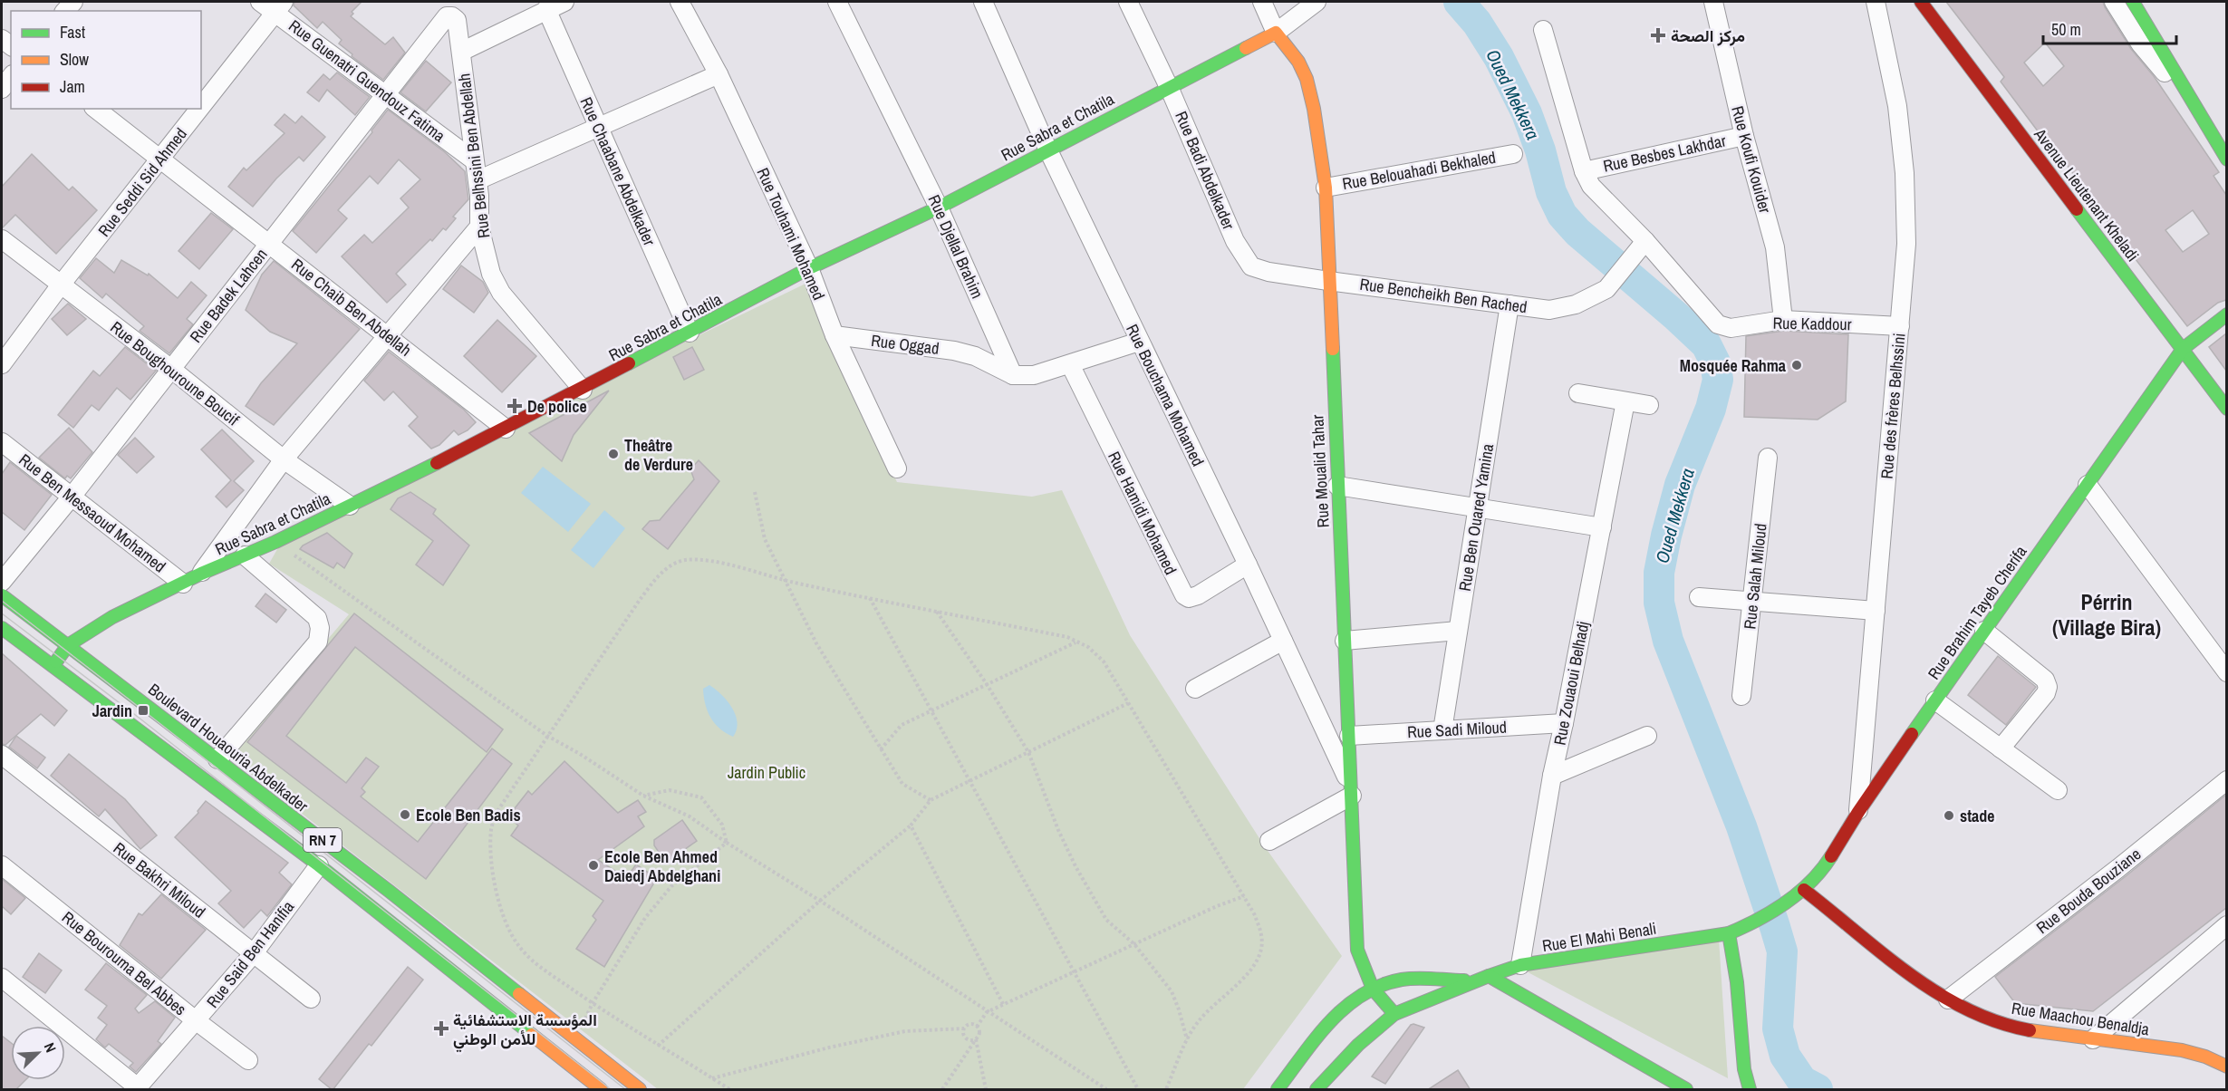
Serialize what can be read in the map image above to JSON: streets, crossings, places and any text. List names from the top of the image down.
{
  "streets": {
    "main road": [
      "Rue Sabra et Chatila",
      "Avenue Lieutenant Kheladi",
      "Rue Moualid Tahar",
      "Rue Brahim Tayeb Cherifa",
      "Boulevard Houaouria Abdelkader",
      "RN 7",
      "Rue El Mahi Benali",
      "Rue Maachou Benaldja"
    ],
    "street": [
      "Rue Guenatri Guendouz Fatima",
      "Rue Besbes Lakhdar",
      "Rue Belhssini Ben Abdellah",
      "Rue Koufi Kouider",
      "Rue Badi Abdelkader",
      "Rue Belouahadi Bekhaled",
      "Rue Chaabane Abdelkader",
      "Rue Seddi Sid Ahmed",
      "Rue Touhami Mohamed",
      "Rue Djellal Brahim",
      "Rue Badek Lahcen",
      "Rue Bencheikh Ben Rached",
      "Rue Chaib Ben Abdellah",
      "Rue Kaddour",
      "Rue Oggad",
      "Rue Boughouroune Boucif",
      "Rue Bouchama Mohamed",
      "Rue des frères Belhssini",
      "Rue Ben Messaoud Mohamed",
      "Rue Hamidi Mohamed",
      "Rue Ben Ouared Yamina",
      "Rue Salah Miloud",
      "Rue Zouaoui Belhadj",
      "Rue Sadi Miloud",
      "Rue Bakhri Miloud",
      "Rue Bouda Bouziane",
      "Rue Said Ben Hanifia",
      "Rue Bourouma Bel Abbes"
    ]
  },
  "crossings": [
    ["Rue Guenatri Guendouz Fatima", "Rue Belhssini Ben Abdellah"],
    ["Rue Guenatri Guendouz Fatima", "Rue Seddi Sid Ahmed"],
    ["Rue Guenatri Guendouz Fatima", "Rue Badek Lahcen"],
    ["Rue Sabra et Chatila", "Rue Belhssini Ben Abdellah"],
    ["Rue Sabra et Chatila", "Rue Badi Abdelkader"],
    ["Rue Sabra et Chatila", "Rue Chaabane Abdelkader"],
    ["Rue Sabra et Chatila", "Rue Touhami Mohamed"],
    ["Rue Sabra et Chatila", "Rue Djellal Brahim"],
    ["Rue Sabra et Chatila", "Rue Chaib Ben Abdellah"],
    ["Rue Sabra et Chatila", "Rue Boughouroune Boucif"],
    ["Rue Sabra et Chatila", "Rue Bouchama Mohamed"],
    ["Rue Sabra et Chatila", "Rue Moualid Tahar"],
    ["Rue Sabra et Chatila", "Rue Ben Messaoud Mohamed"],
    ["Rue Sabra et Chatila", "Boulevard Houaouria Abdelkader"],
    ["Rue Besbes Lakhdar", "Rue Koufi Kouider"],
    ["Rue Belhssini Ben Abdellah", "Rue Badek Lahcen"],
    ["Rue Koufi Kouider", "Rue Kaddour"],
    ["Rue Badi Abdelkader", "Rue Bencheikh Ben Rached"],
    ["Rue Badi Abdelkader", "Rue Moualid Tahar"],
    ["Rue Belouahadi Bekhaled", "Rue Moualid Tahar"],
    ["Rue Seddi Sid Ahmed", "Rue Chaib Ben Abdellah"],
    ["Rue Seddi Sid Ahmed", "Rue Boughouroune Boucif"],
    ["Avenue Lieutenant Kheladi", "Rue Brahim Tayeb Cherifa"],
    ["Rue Touhami Mohamed", "Rue Oggad"],
    ["Rue Djellal Brahim", "Rue Oggad"],
    ["Rue Badek Lahcen", "Rue Chaib Ben Abdellah"],
    ["Rue Badek Lahcen", "Rue Boughouroune Boucif"],
    ["Rue Badek Lahcen", "Rue Ben Messaoud Mohamed"],
    ["Rue Bencheikh Ben Rached", "Rue Kaddour"],
    ["Rue Bencheikh Ben Rached", "Rue Moualid Tahar"],
    ["Rue Bencheikh Ben Rached", "Rue Ben Ouared Yamina"],
    ["Rue Kaddour", "Rue des frères Belhssini"],
    ["Rue Bouchama Mohamed", "Rue Moualid Tahar"],
    ["Rue Bouchama Mohamed", "Rue Hamidi Mohamed"],
    ["Rue des frères Belhssini", "Rue Brahim Tayeb Cherifa"],
    ["Rue Moualid Tahar", "Rue Sadi Miloud"],
    ["Rue Moualid Tahar", "Rue El Mahi Benali"],
    ["Rue Ben Ouared Yamina", "Rue Sadi Miloud"],
    ["Rue Brahim Tayeb Cherifa", "Rue El Mahi Benali"],
    ["Rue Brahim Tayeb Cherifa", "Rue Maachou Benaldja"],
    ["Rue Zouaoui Belhadj", "Rue Sadi Miloud"],
    ["Rue Zouaoui Belhadj", "Rue El Mahi Benali"],
    ["RN 7", "Rue Said Ben Hanifia"],
    ["Rue Bakhri Miloud", "Rue Said Ben Hanifia"],
    ["Rue Bouda Bouziane", "Rue Maachou Benaldja"],
    ["Rue Said Ben Hanifia", "Rue Bourouma Bel Abbes"]
  ],
  "districts": ["Pérrin (Village Bira)"],
  "water": ["Oued Mekkera"],
  "parks": ["Jardin Public"],
  "places": {
    "health": ["مركز الصحة", "De police", "المؤسسة الاستشفائية للأمن الوطني"],
    "other": [
      "Mosquée Rahma",
      "Theâtre de Verdure",
      "Ecole Ben Badis",
      "stade",
      "Ecole Ben Ahmed Daiedj Abdelghani"
    ],
    "transit": ["Jardin"]
  },
  "legend": ["Fast", "Slow", "Jam"],
  "scale_bar": "50 m",
  "north": "top right"
}
